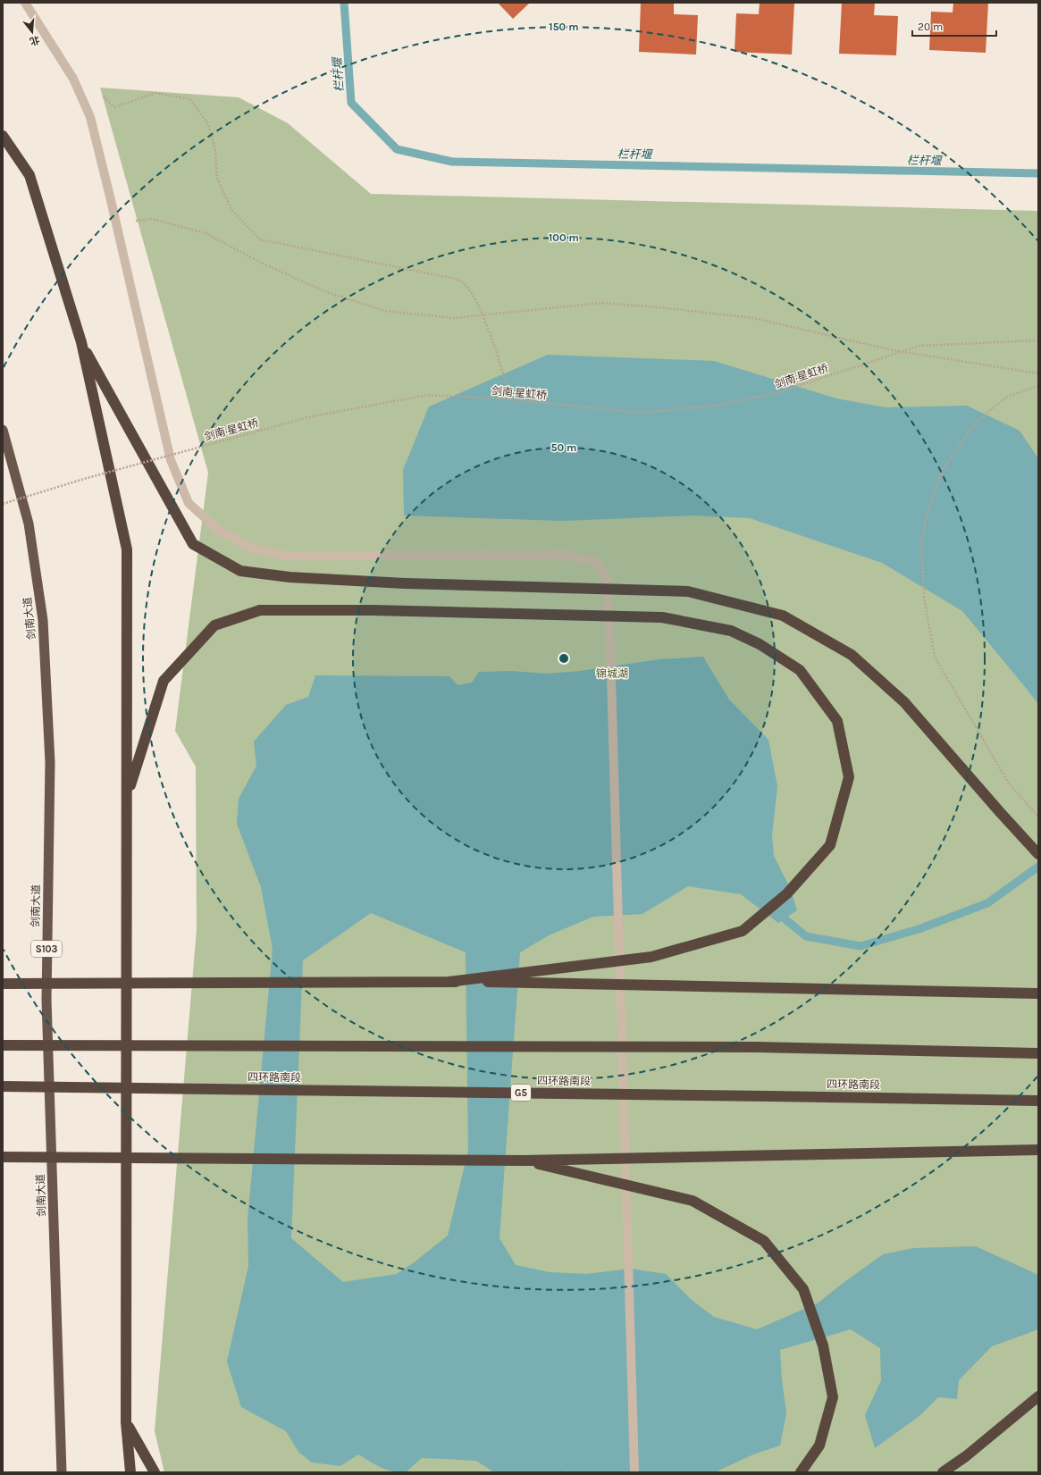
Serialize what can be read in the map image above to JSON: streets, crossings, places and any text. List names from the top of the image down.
{
  "streets": {
    "highway": [
      "剑南大道",
      "S103",
      "四环路南段",
      "G5"
    ],
    "path": ["剑南·星虹桥"]
  },
  "water": ["栏杆堰"],
  "parks": ["锦城湖"],
  "scale_bar": "20 m",
  "north": "bottom",
  "rings": ["150 m", "100 m", "50 m"]
}
